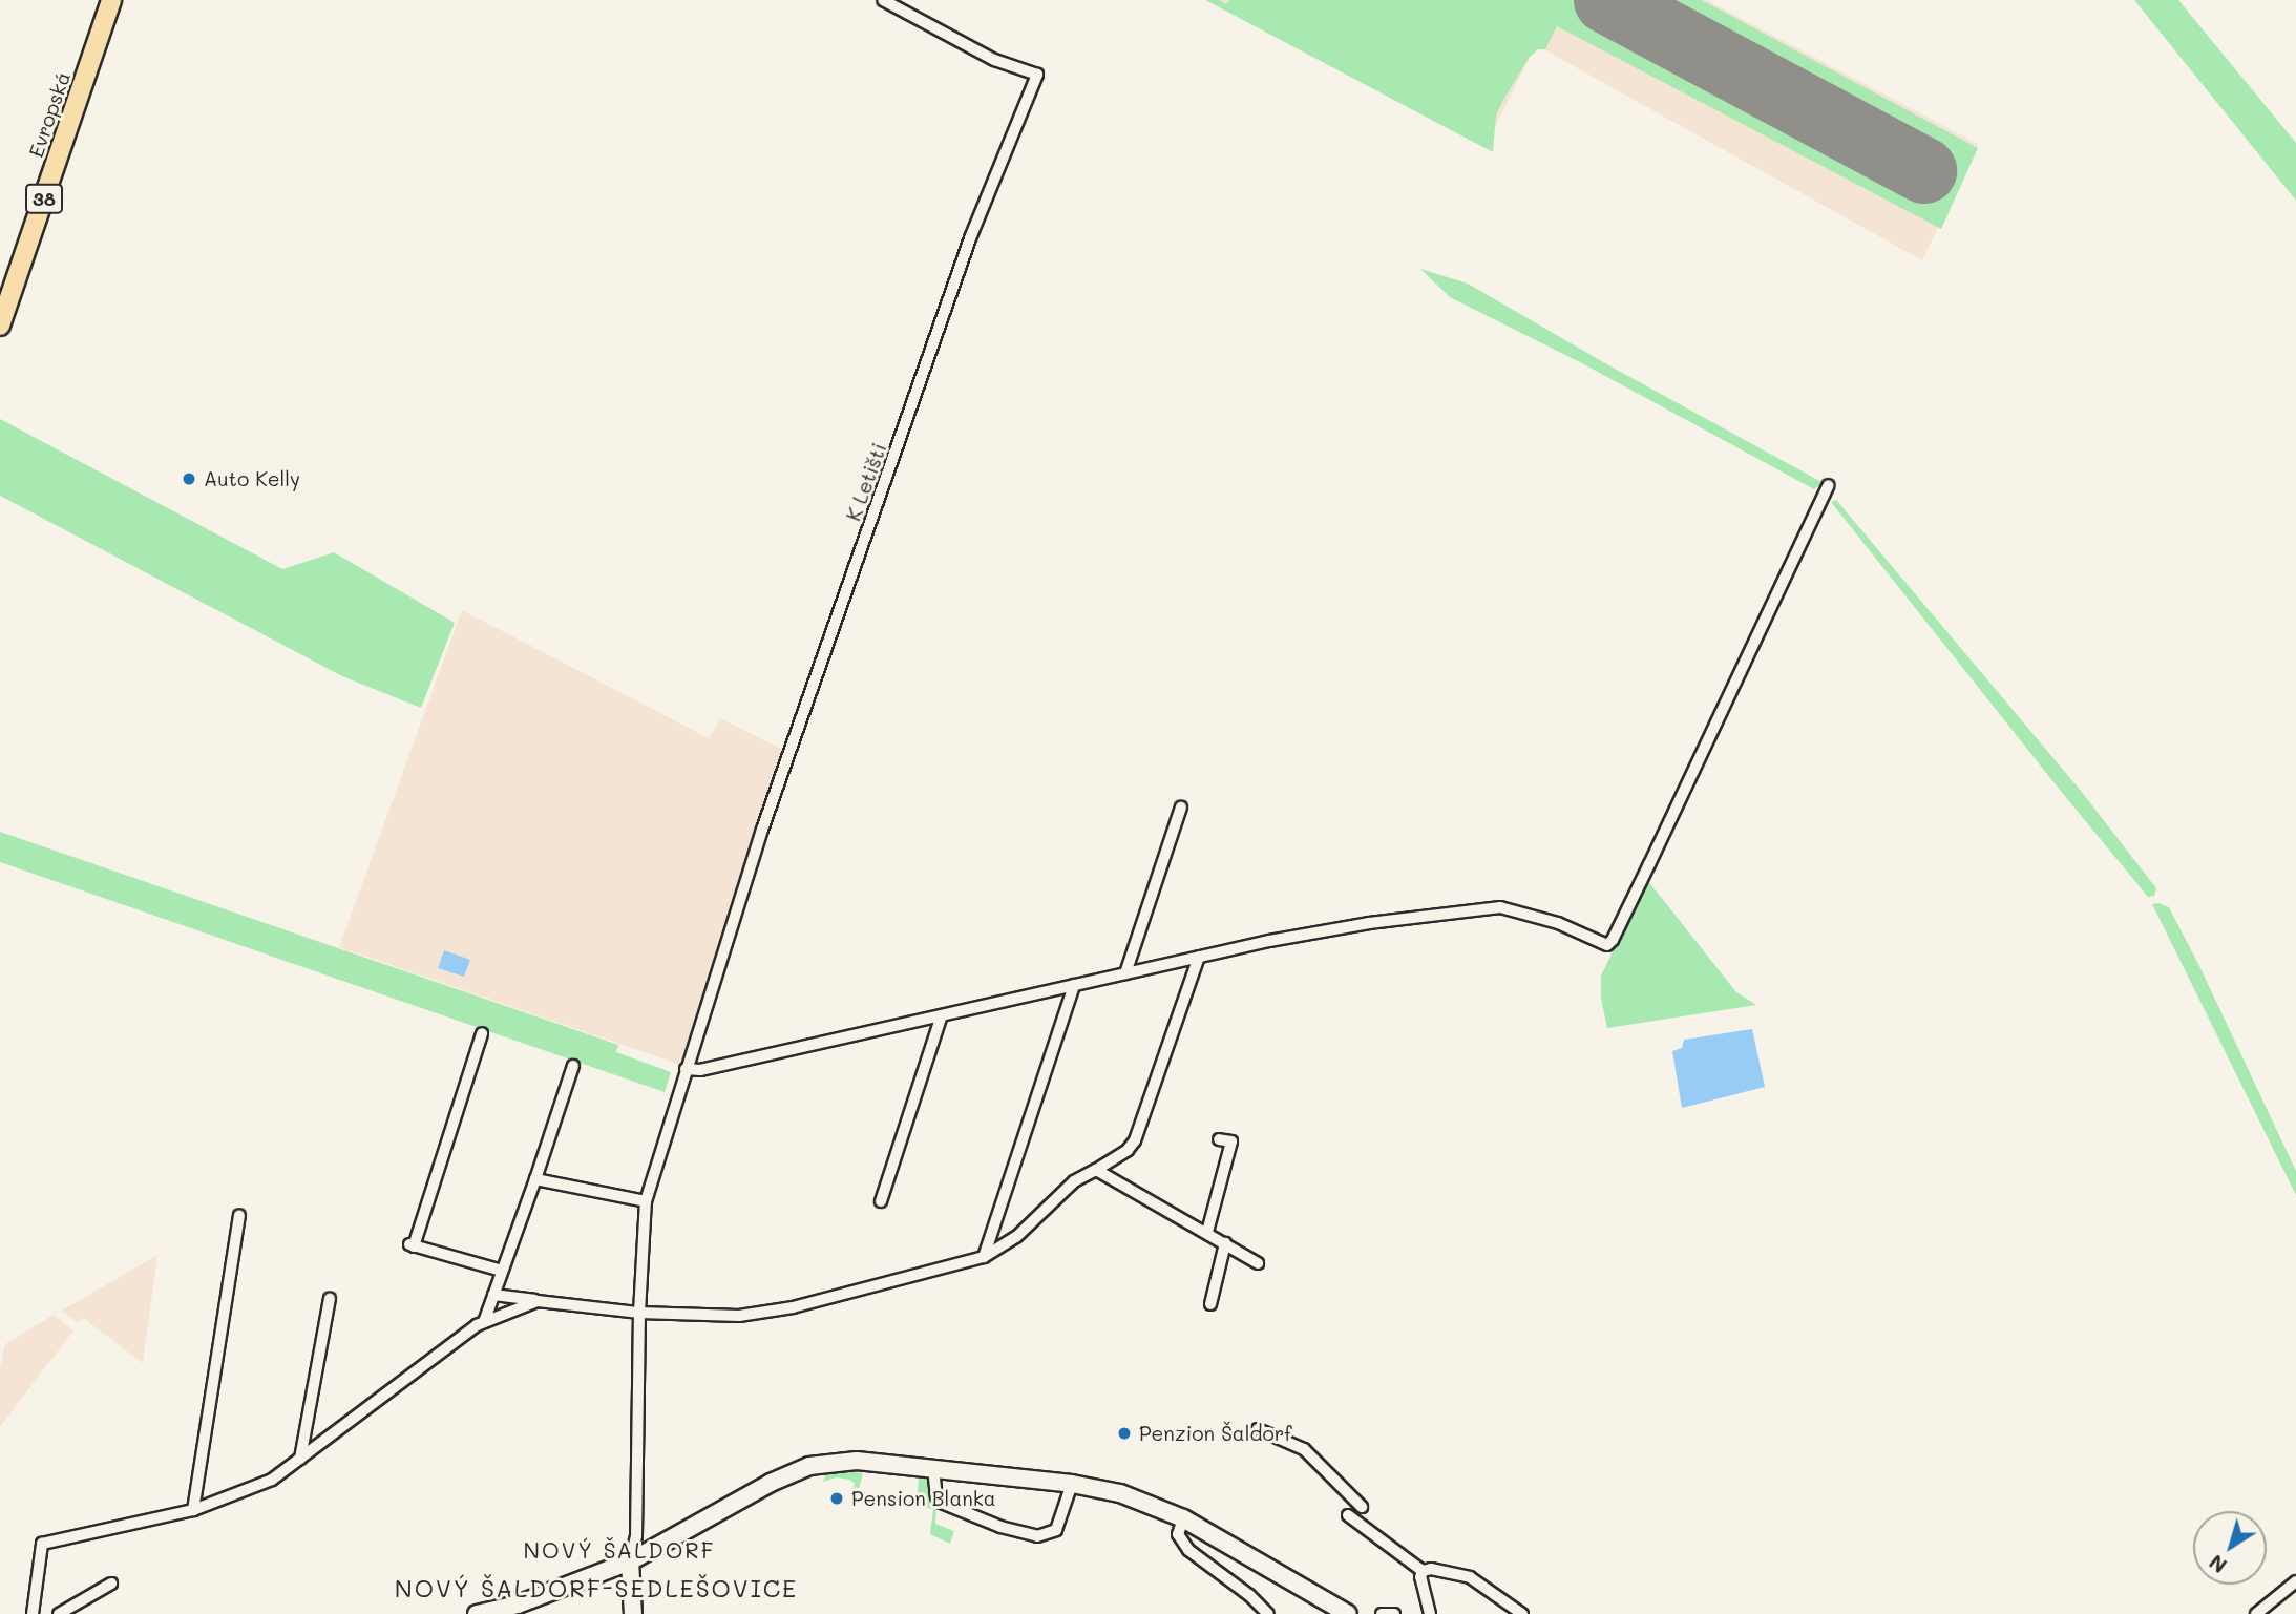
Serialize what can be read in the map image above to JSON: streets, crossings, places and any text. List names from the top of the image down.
{
  "streets": {
    "main road": ["Evropská", "38"],
    "street": ["K Letišti"]
  },
  "districts": ["NOVÝ ŠALDORF", "NOVÝ ŠALDORF-SEDLEŠOVICE"],
  "places": ["Auto Kelly", "Penzion Šaldorf", "Pension Blanka"],
  "north": "bottom left"
}
